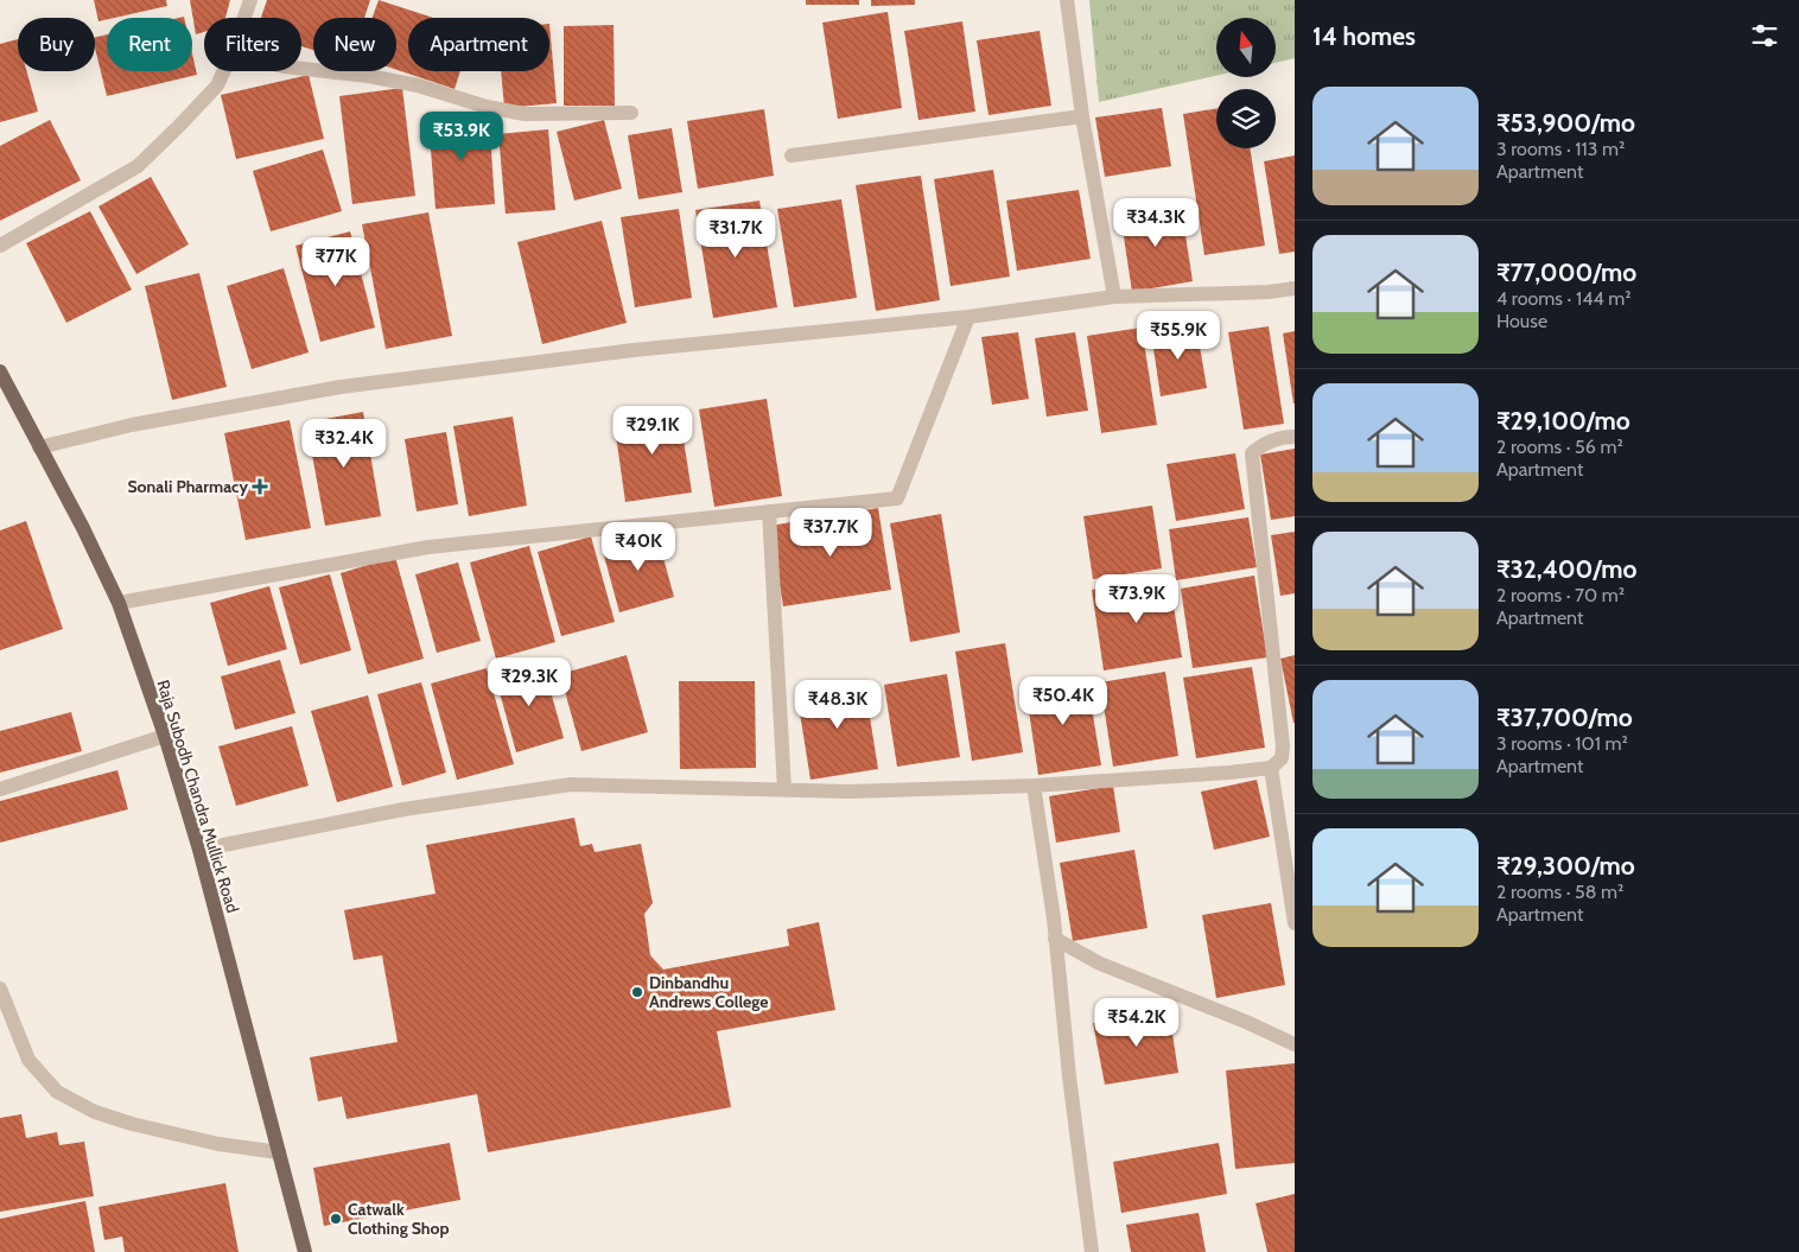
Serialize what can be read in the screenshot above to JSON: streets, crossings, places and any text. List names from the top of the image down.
{
  "streets": {
    "main road": ["Raja Subodh Chandra Mullick Road"]
  },
  "places": {
    "health": ["Sonali Pharmacy"],
    "other": ["Dinbandhu Andrews College", "Catwalk Clothing Shop"]
  },
  "north": "top",
  "page": {
    "heading": "14 homes",
    "chip": [
      "Buy",
      "Rent",
      "Filters",
      "New",
      "Apartment"
    ],
    "list": [
      {
        "name": "₹53,900/mo",
        "note": "3 rooms · 113 m² · Apartment"
      },
      {
        "name": "₹77,000/mo",
        "note": "4 rooms · 144 m² · House"
      },
      {
        "name": "₹29,100/mo",
        "note": "2 rooms · 56 m² · Apartment"
      },
      {
        "name": "₹32,400/mo",
        "note": "2 rooms · 70 m² · Apartment"
      },
      {
        "name": "₹37,700/mo",
        "note": "3 rooms · 101 m² · Apartment"
      },
      {
        "name": "₹29,300/mo",
        "note": "2 rooms · 58 m² · Apartment"
      }
    ],
    "price": [
      "₹53.9K",
      "₹34.3K",
      "₹31.7K",
      "₹77K",
      "₹55.9K",
      "₹29.1K",
      "₹32.4K",
      "₹37.7K",
      "₹40K",
      "₹73.9K",
      "₹29.3K",
      "₹50.4K",
      "₹48.3K",
      "₹54.2K"
    ]
  }
}
